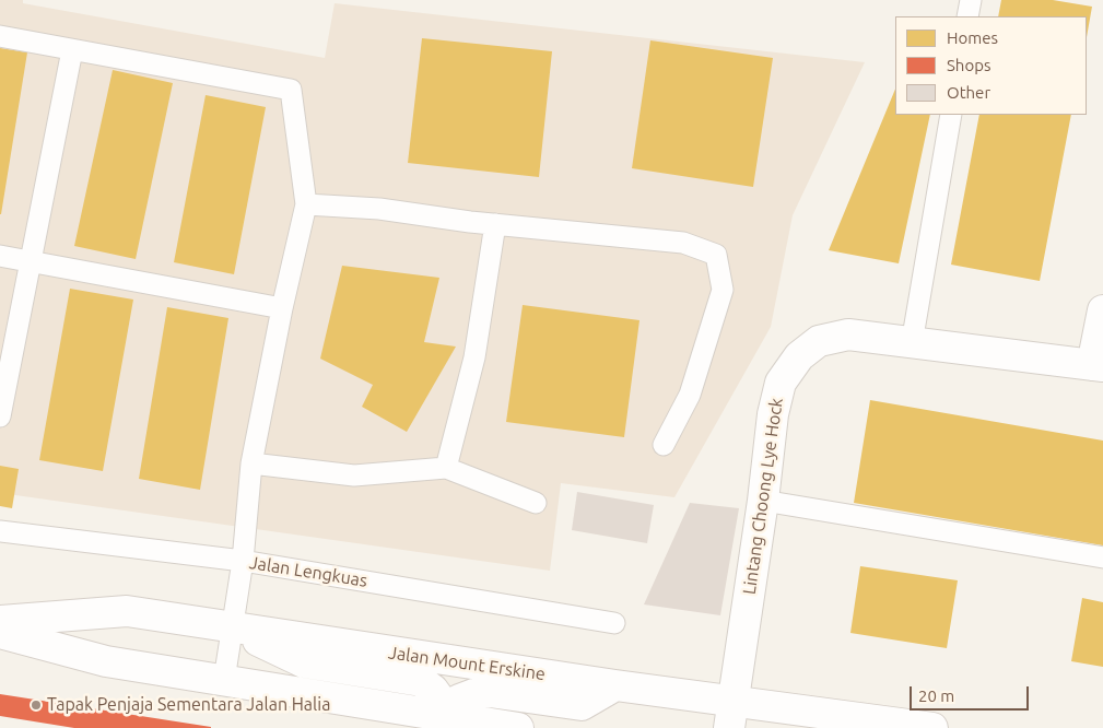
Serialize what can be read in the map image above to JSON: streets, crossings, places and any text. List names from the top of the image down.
{
  "streets": {
    "main road": ["Lintang Choong Lye Hock", "Jalan Mount Erskine"],
    "lane": ["Jalan Lengkuas"]
  },
  "crossings": [
    ["Lintang Choong Lye Hock", "Jalan Mount Erskine"]
  ],
  "places": ["Tapak Penjaja Sementara Jalan Halia"],
  "legend": ["Homes", "Shops", "Other"],
  "scale_bar": "20 m"
}
